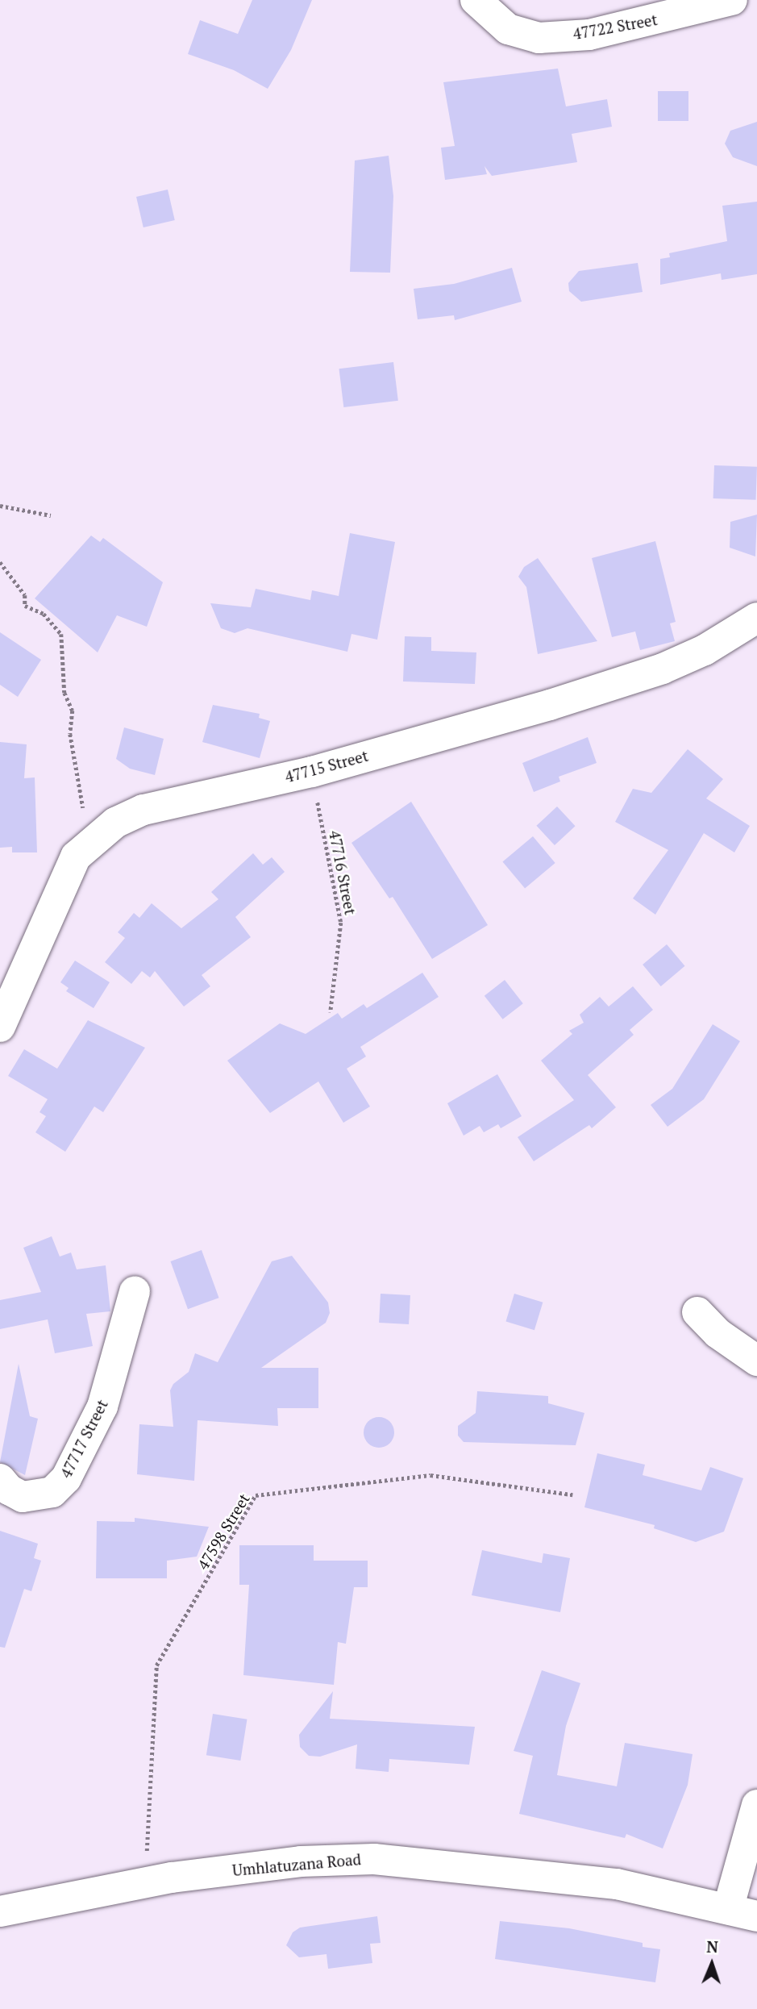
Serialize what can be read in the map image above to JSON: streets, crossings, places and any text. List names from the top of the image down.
{
  "streets": {
    "street": [
      "47722 Street",
      "47715 Street",
      "47717 Street",
      "Umhlatuzana Road"
    ],
    "path": ["47716 Street", "47598 Street"]
  },
  "crossings": [
    ["47715 Street", "47716 Street"],
    ["47598 Street", "Umhlatuzana Road"]
  ],
  "north": "top"
}
